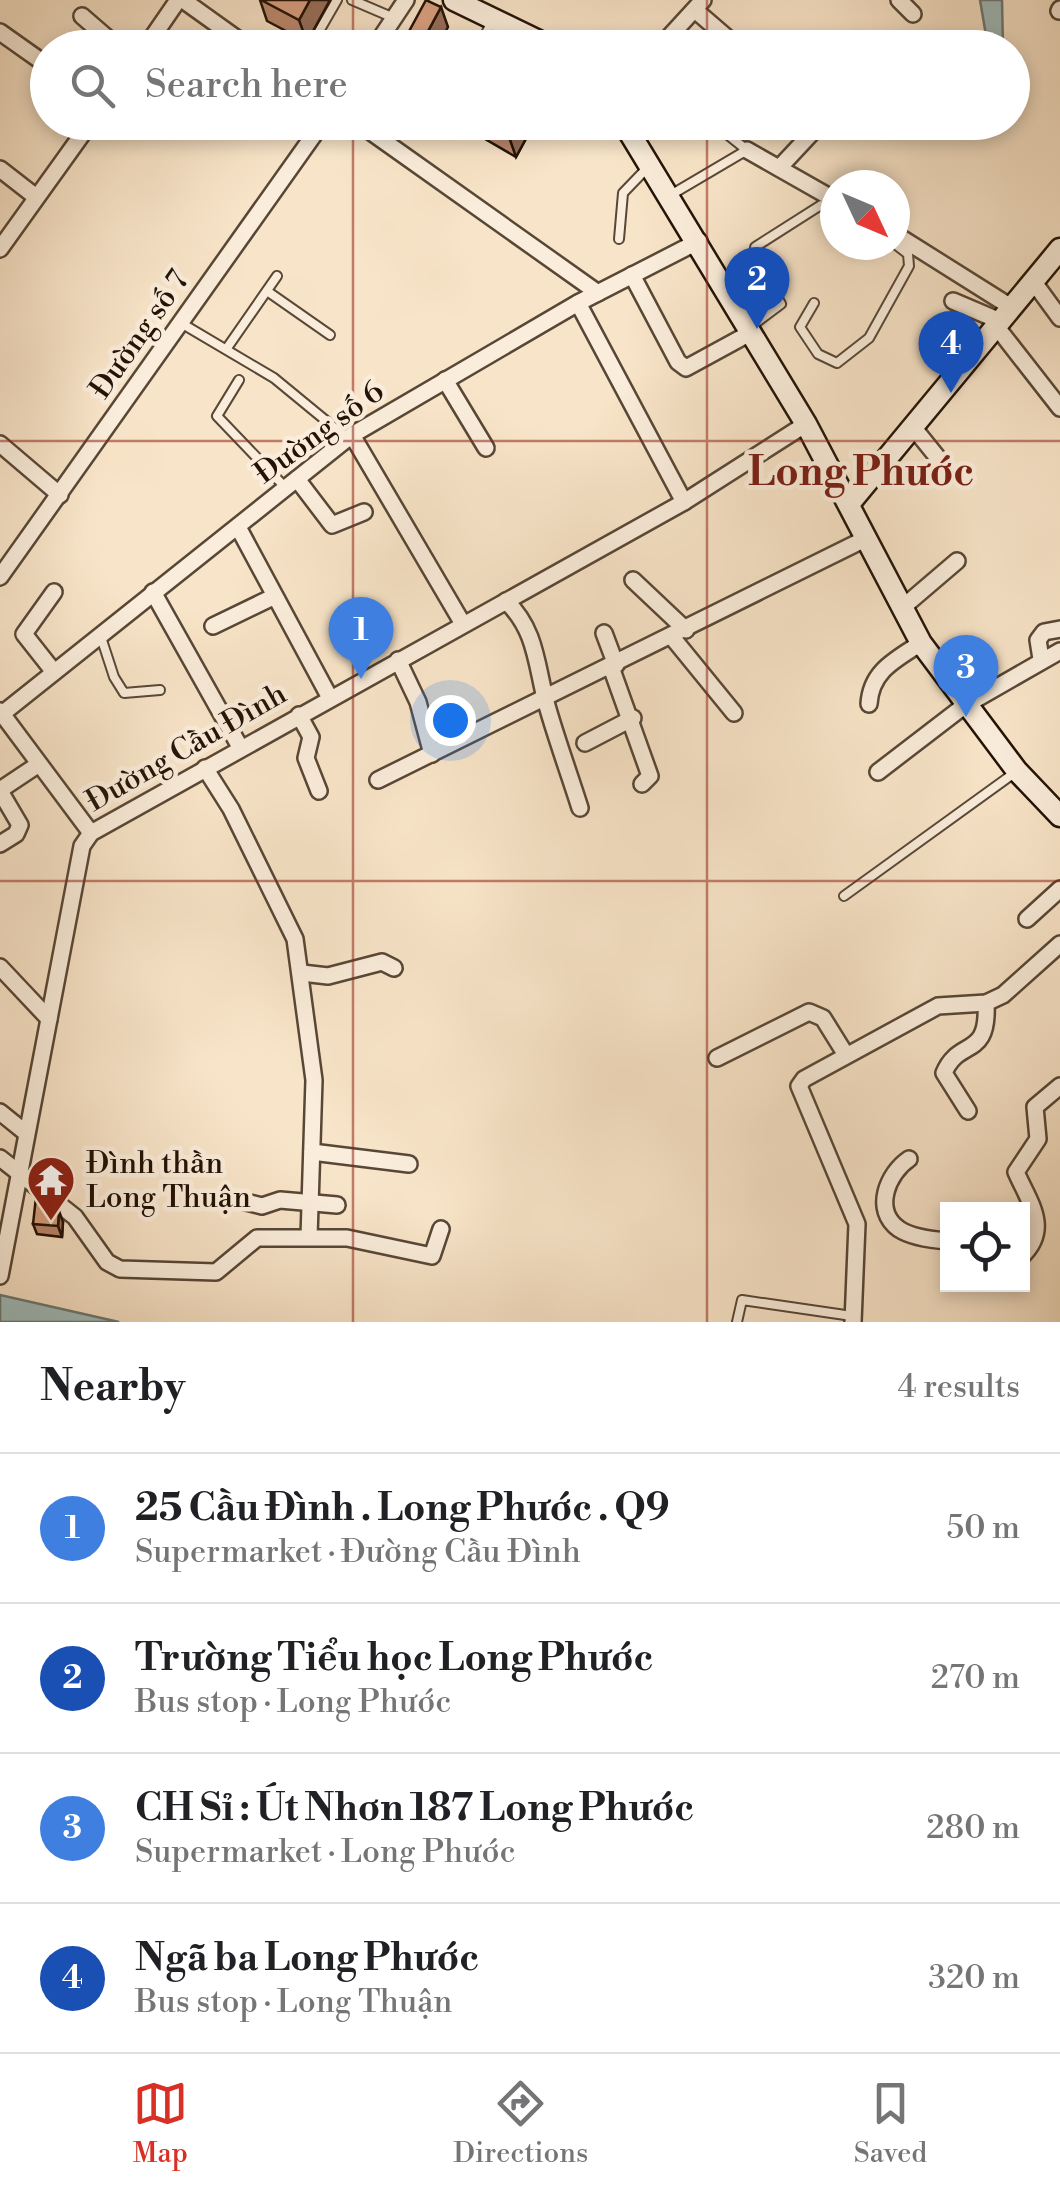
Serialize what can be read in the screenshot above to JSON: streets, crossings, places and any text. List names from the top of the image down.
{
  "streets": {
    "street": ["Đường số 7", "Đường số 6", "Đường Cầu Đình"]
  },
  "districts": ["Long Phước"],
  "places": {
    "temple": ["Đình thần Long Thuận"]
  },
  "north": "bottom right",
  "page": {
    "search": "Search here",
    "pins": [
      "2",
      "4",
      "1",
      "3"
    ],
    "heading": ["Nearby", "4 results"],
    "list": [
      {
        "mark": "1",
        "name": "25 Cầu Đình . Long Phước . Q9",
        "note": "Supermarket · Đường Cầu Đình",
        "value": "50 m"
      },
      {
        "mark": "2",
        "name": "Trường Tiểu học Long Phước",
        "note": "Bus stop · Long Phước",
        "value": "270 m"
      },
      {
        "mark": "3",
        "name": "CH Sỉ : Út Nhơn 187 Long Phước",
        "note": "Supermarket · Long Phước",
        "value": "280 m"
      },
      {
        "mark": "4",
        "name": "Ngã ba Long Phước",
        "note": "Bus stop · Long Thuận",
        "value": "320 m"
      }
    ],
    "nav": ["Map", "Directions", "Saved"]
  }
}
